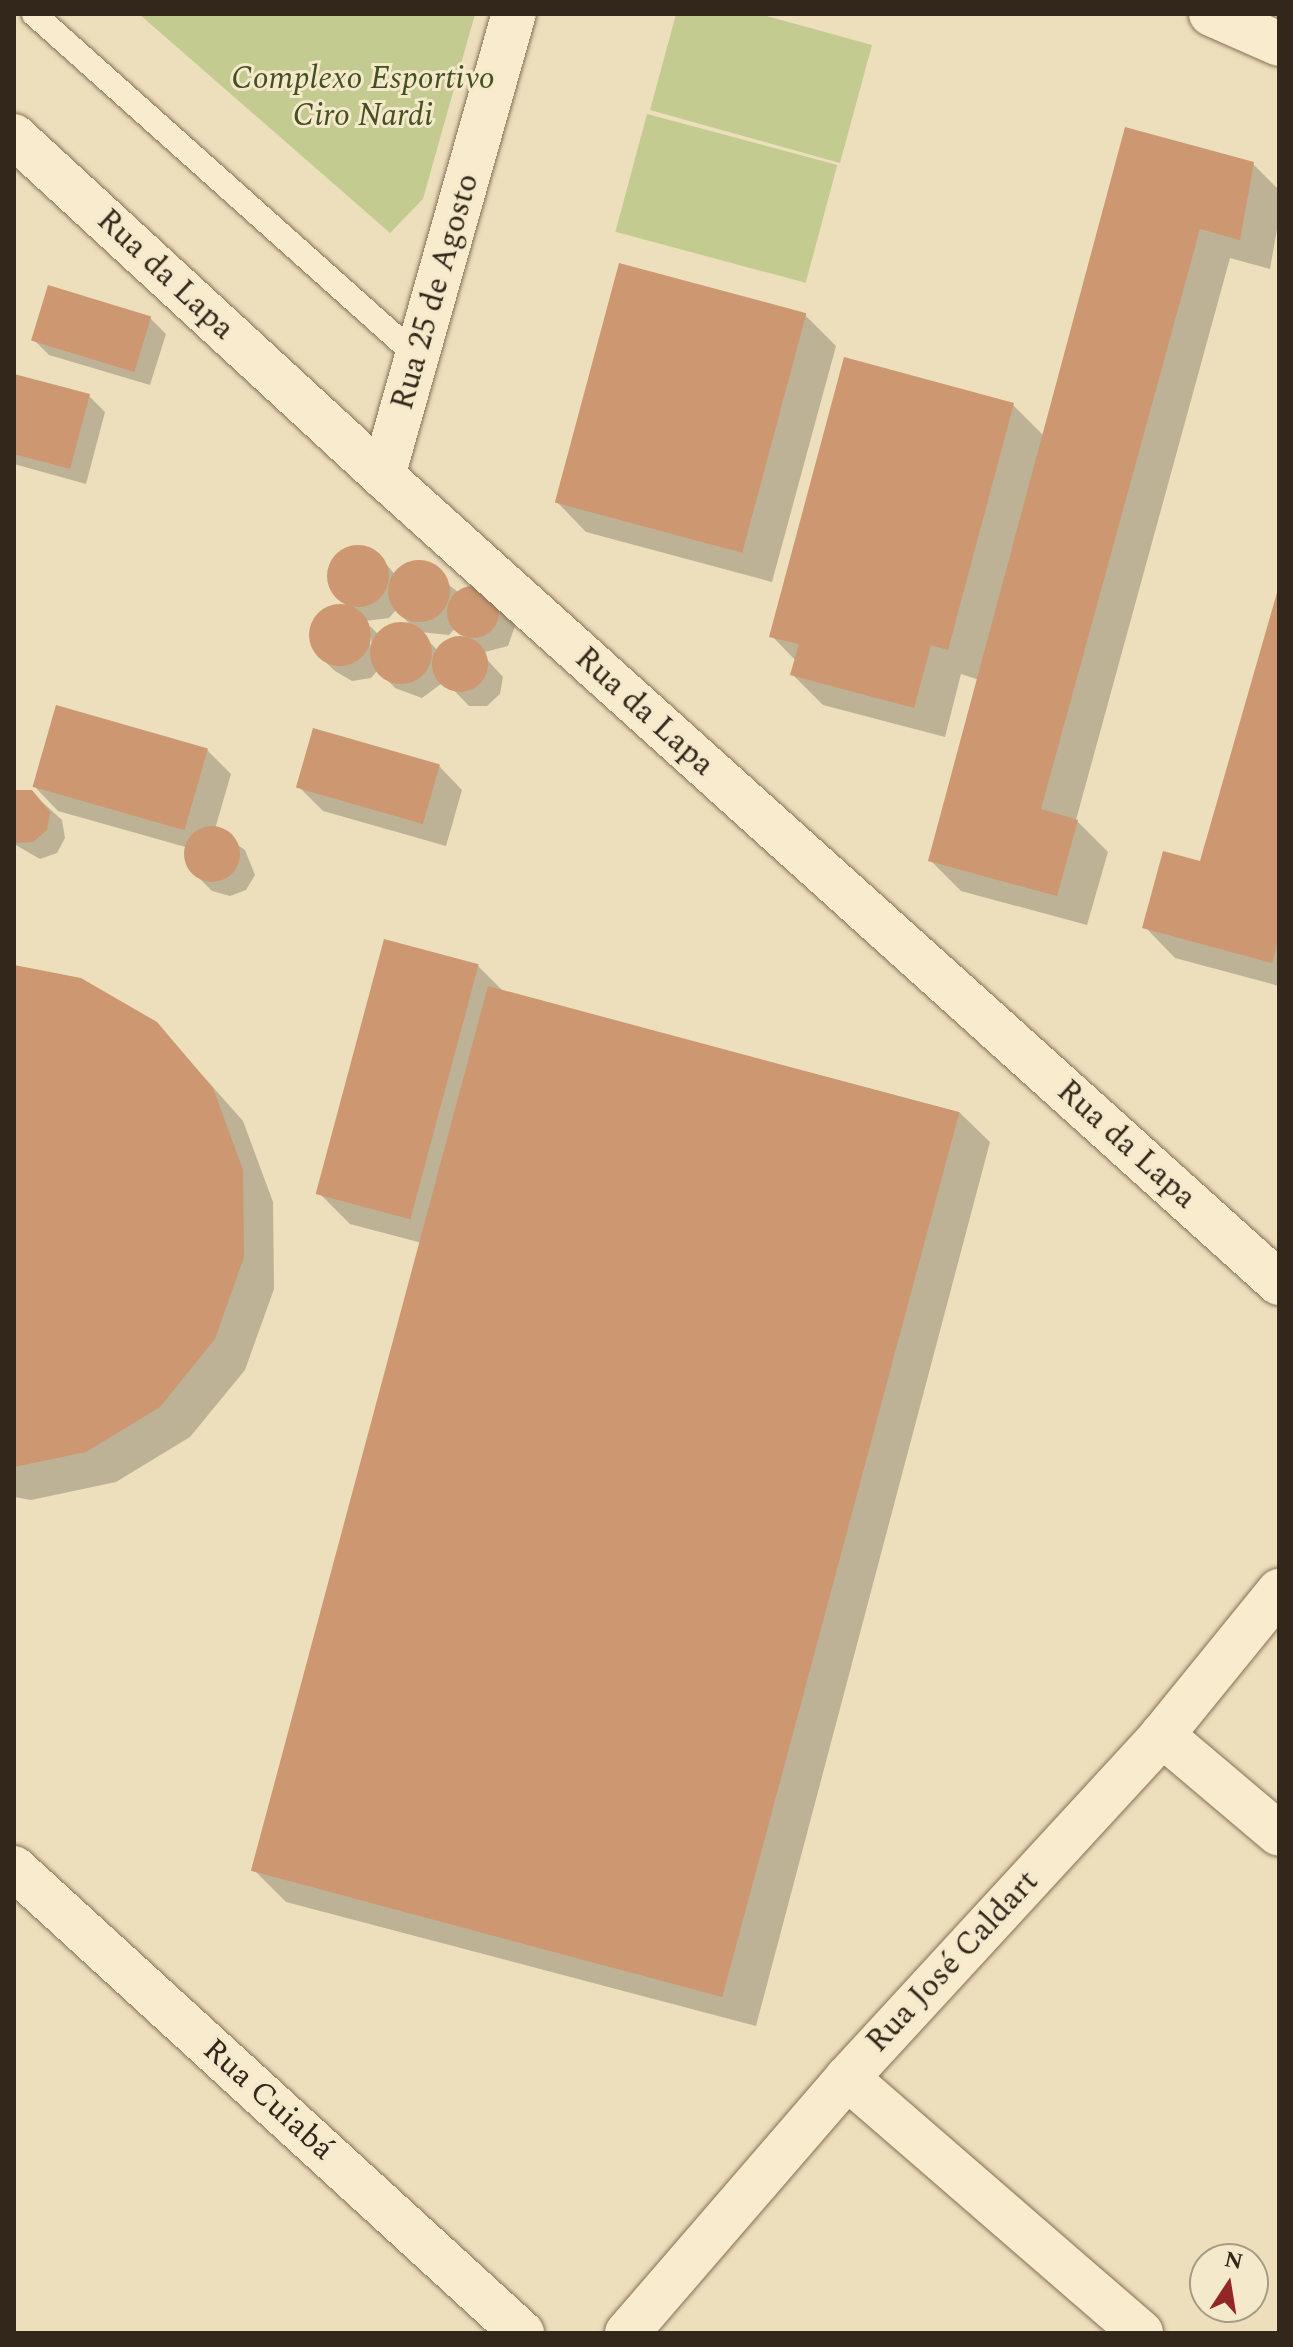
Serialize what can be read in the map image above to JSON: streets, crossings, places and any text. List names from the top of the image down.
{
  "streets": {
    "main road": [
      "Rua da Lapa",
      "Rua 25 de Agosto",
      "Rua José Caldart",
      "Rua Cuiabá"
    ]
  },
  "crossings": [
    ["Rua da Lapa", "Rua 25 de Agosto"]
  ],
  "parks": ["Complexo Esportivo Ciro Nardi"],
  "north": "top"
}
